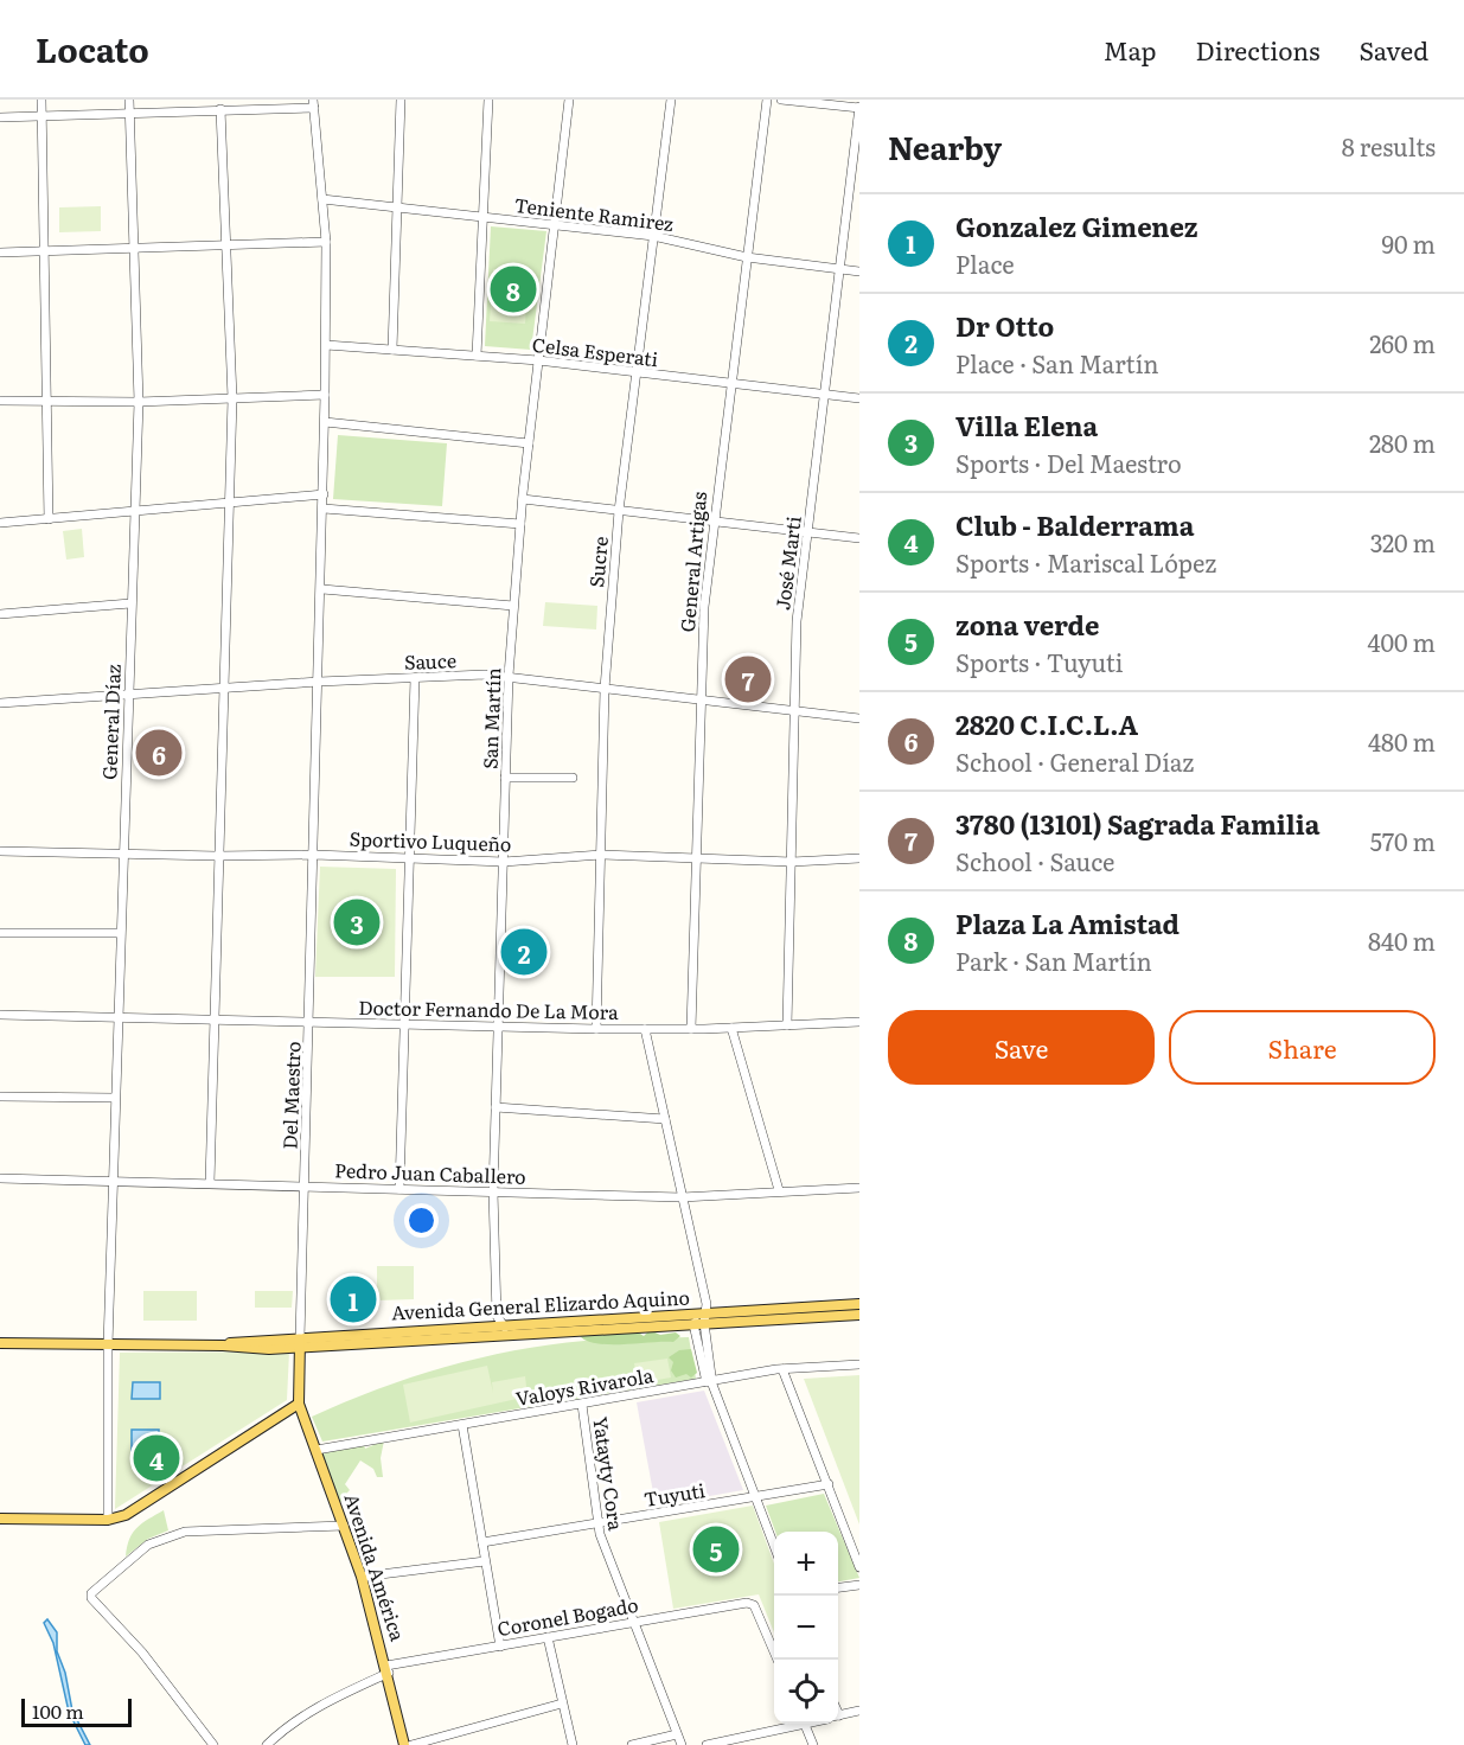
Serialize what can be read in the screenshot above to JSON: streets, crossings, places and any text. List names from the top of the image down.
{
  "streets": {
    "main road": ["Avenida General Elizardo Aquino", "Avenida América"],
    "street": [
      "Teniente Ramirez",
      "Celsa Esperati",
      "Sucre",
      "General Artigas",
      "José Marti",
      "Sauce",
      "San Martín",
      "General Díaz",
      "Sportivo Luqueño",
      "Doctor Fernando De La Mora",
      "Del Maestro",
      "Pedro Juan Caballero",
      "Valoys Rivarola",
      "Yatayty Cora",
      "Tuyuti",
      "Coronel Bogado"
    ]
  },
  "crossings": [
    ["Teniente Ramirez", "Sucre"],
    ["Teniente Ramirez", "General Artigas"],
    ["Teniente Ramirez", "José Marti"],
    ["Teniente Ramirez", "San Martín"],
    ["Teniente Ramirez", "Del Maestro"],
    ["Celsa Esperati", "Sucre"],
    ["Celsa Esperati", "General Artigas"],
    ["Celsa Esperati", "José Marti"],
    ["Celsa Esperati", "San Martín"],
    ["Celsa Esperati", "Del Maestro"],
    ["Sucre", "Sauce"],
    ["Sucre", "Sportivo Luqueño"],
    ["Sucre", "Doctor Fernando De La Mora"],
    ["General Artigas", "Sauce"],
    ["General Artigas", "Sportivo Luqueño"],
    ["General Artigas", "Doctor Fernando De La Mora"],
    ["José Marti", "Sauce"],
    ["José Marti", "Sportivo Luqueño"],
    ["José Marti", "Doctor Fernando De La Mora"],
    ["Sauce", "San Martín"],
    ["Sauce", "General Díaz"],
    ["Sauce", "Del Maestro"],
    ["San Martín", "Sportivo Luqueño"],
    ["San Martín", "Doctor Fernando De La Mora"],
    ["San Martín", "Pedro Juan Caballero"],
    ["San Martín", "Avenida General Elizardo Aquino"],
    ["General Díaz", "Sportivo Luqueño"],
    ["General Díaz", "Doctor Fernando De La Mora"],
    ["General Díaz", "Pedro Juan Caballero"],
    ["General Díaz", "Avenida General Elizardo Aquino"],
    ["Sportivo Luqueño", "Del Maestro"],
    ["Doctor Fernando De La Mora", "Del Maestro"],
    ["Del Maestro", "Pedro Juan Caballero"],
    ["Del Maestro", "Avenida General Elizardo Aquino"],
    ["Valoys Rivarola", "Yatayty Cora"],
    ["Valoys Rivarola", "Avenida América"],
    ["Yatayty Cora", "Tuyuti"],
    ["Yatayty Cora", "Coronel Bogado"],
    ["Avenida América", "Coronel Bogado"]
  ],
  "scale_bar": "100 m",
  "page": {
    "header": "Locato",
    "nav": ["Map", "Directions", "Saved"],
    "heading": ["Nearby", "8 results"],
    "list": [
      {
        "mark": "1",
        "name": "Gonzalez Gimenez",
        "note": "Place",
        "value": "90 m"
      },
      {
        "mark": "2",
        "name": "Dr Otto",
        "note": "Place · San Martín",
        "value": "260 m"
      },
      {
        "mark": "3",
        "name": "Villa Elena",
        "note": "Sports · Del Maestro",
        "value": "280 m"
      },
      {
        "mark": "4",
        "name": "Club - Balderrama",
        "note": "Sports · Mariscal López",
        "value": "320 m"
      },
      {
        "mark": "5",
        "name": "zona verde",
        "note": "Sports · Tuyuti",
        "value": "400 m"
      },
      {
        "mark": "6",
        "name": "2820 C.I.C.L.A",
        "note": "School · General Díaz",
        "value": "480 m"
      },
      {
        "mark": "7",
        "name": "3780 (13101) Sagrada Familia",
        "note": "School · Sauce",
        "value": "570 m"
      },
      {
        "mark": "8",
        "name": "Plaza La Amistad",
        "note": "Park · San Martín",
        "value": "840 m"
      }
    ],
    "pins": [
      "8",
      "7",
      "6",
      "3",
      "2",
      "1",
      "4",
      "5"
    ],
    "buttons": ["Save", "Share"],
    "map_buttons": ["+", "−"],
    "scale": "100 m"
  }
}
